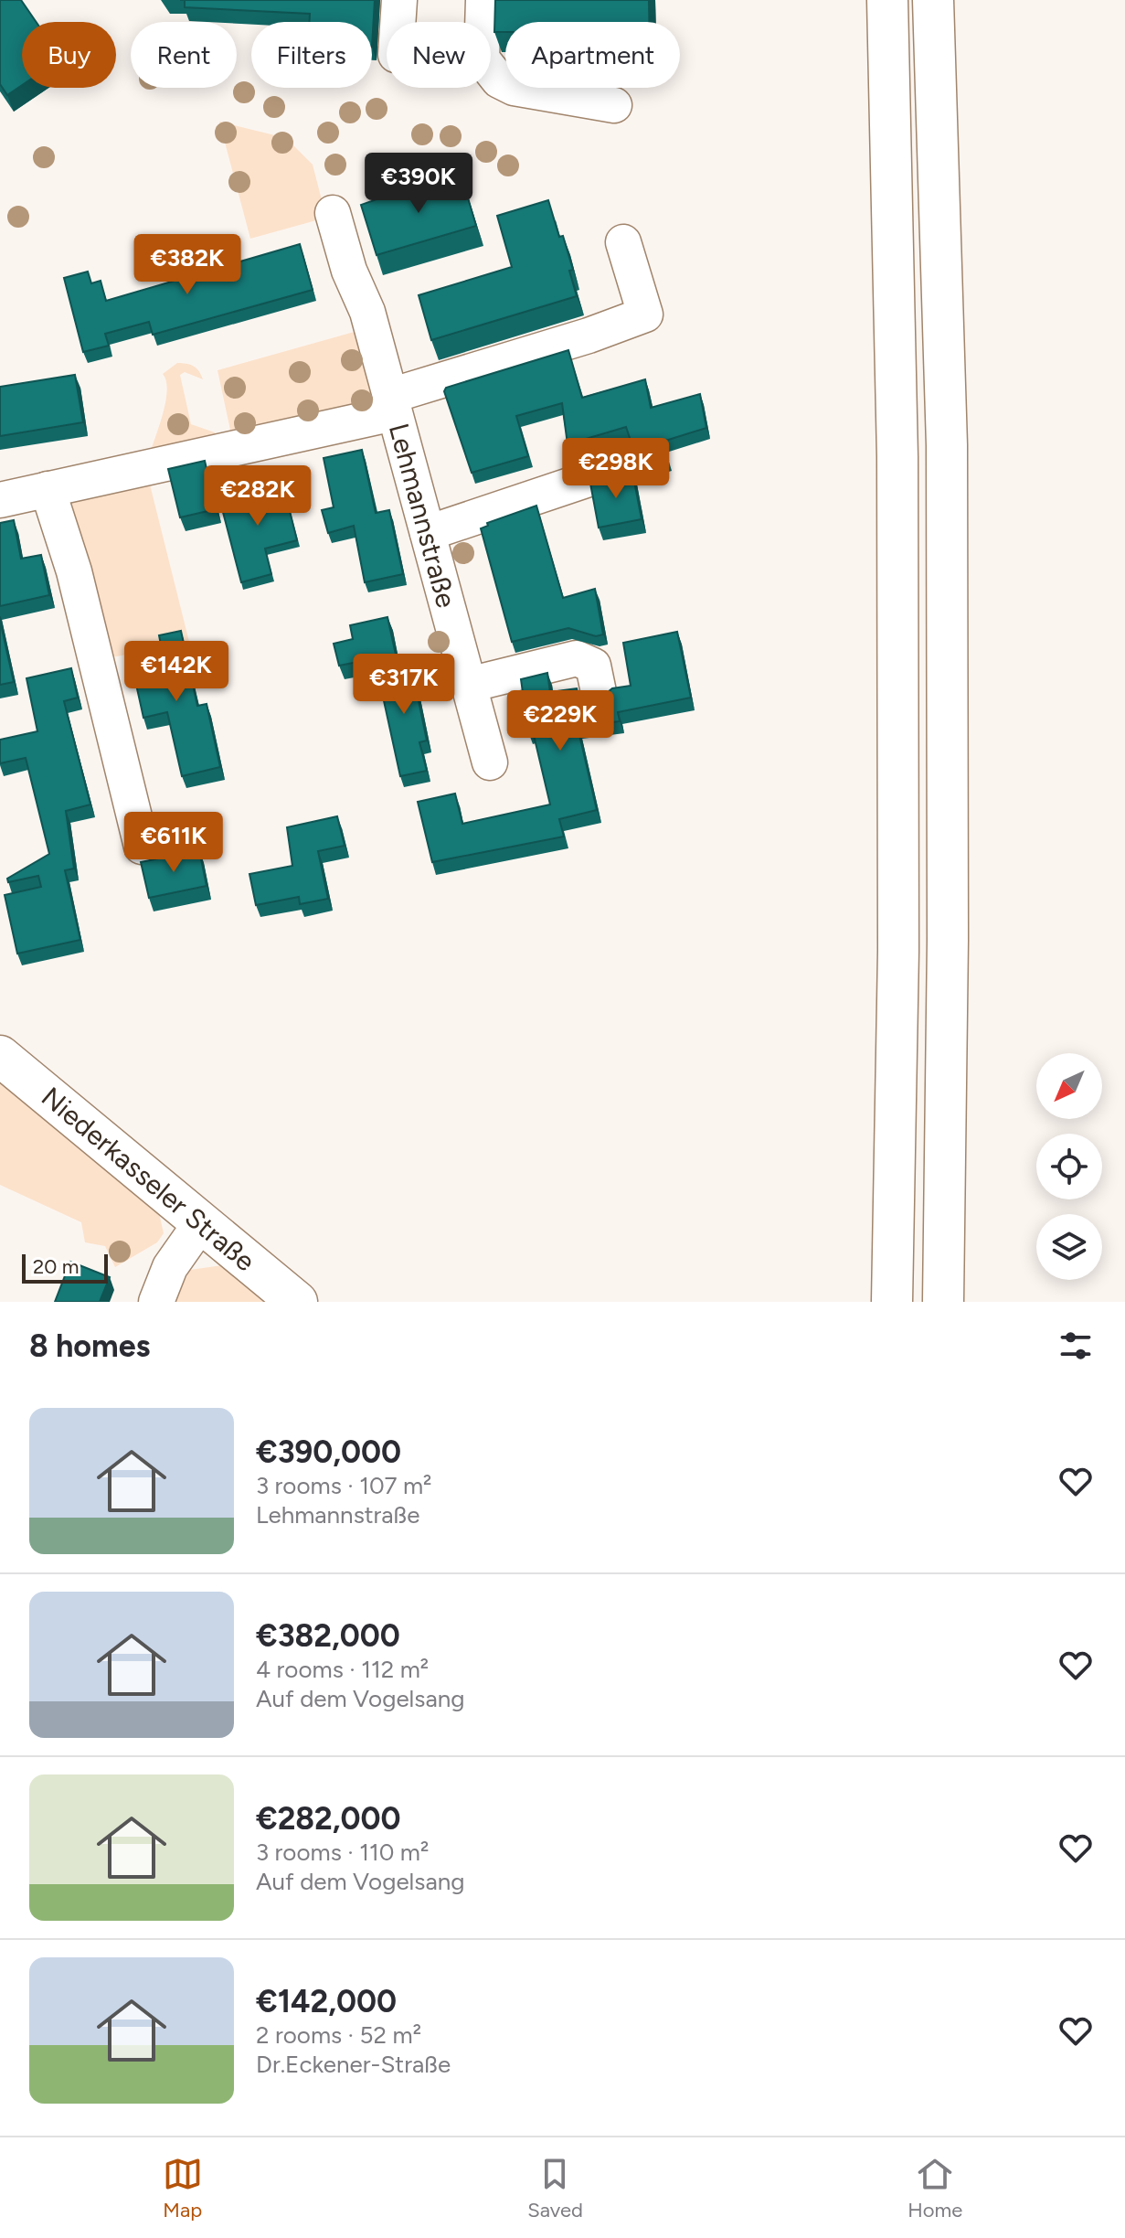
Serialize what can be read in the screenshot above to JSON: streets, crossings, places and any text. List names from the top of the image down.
{
  "streets": {
    "main road": ["Niederkasseler Straße"],
    "street": ["Lehmannstraße"]
  },
  "scale_bar": "20 m",
  "north": "bottom left",
  "page": {
    "chip": [
      "Buy",
      "Rent",
      "Filters",
      "New",
      "Apartment"
    ],
    "price": [
      "€390K",
      "€382K",
      "€298K",
      "€282K",
      "€142K",
      "€317K",
      "€229K",
      "€611K"
    ],
    "scale": "20 m",
    "heading": "8 homes",
    "list": [
      {
        "name": "€390,000",
        "note": "3 rooms · 107 m² · Lehmannstraße"
      },
      {
        "name": "€382,000",
        "note": "4 rooms · 112 m² · Auf dem Vogelsang"
      },
      {
        "name": "€282,000",
        "note": "3 rooms · 110 m² · Auf dem Vogelsang"
      },
      {
        "name": "€142,000",
        "note": "2 rooms · 52 m² · Dr.Eckener-Straße"
      }
    ],
    "tabs": ["Map", "Saved", "Home"]
  }
}
